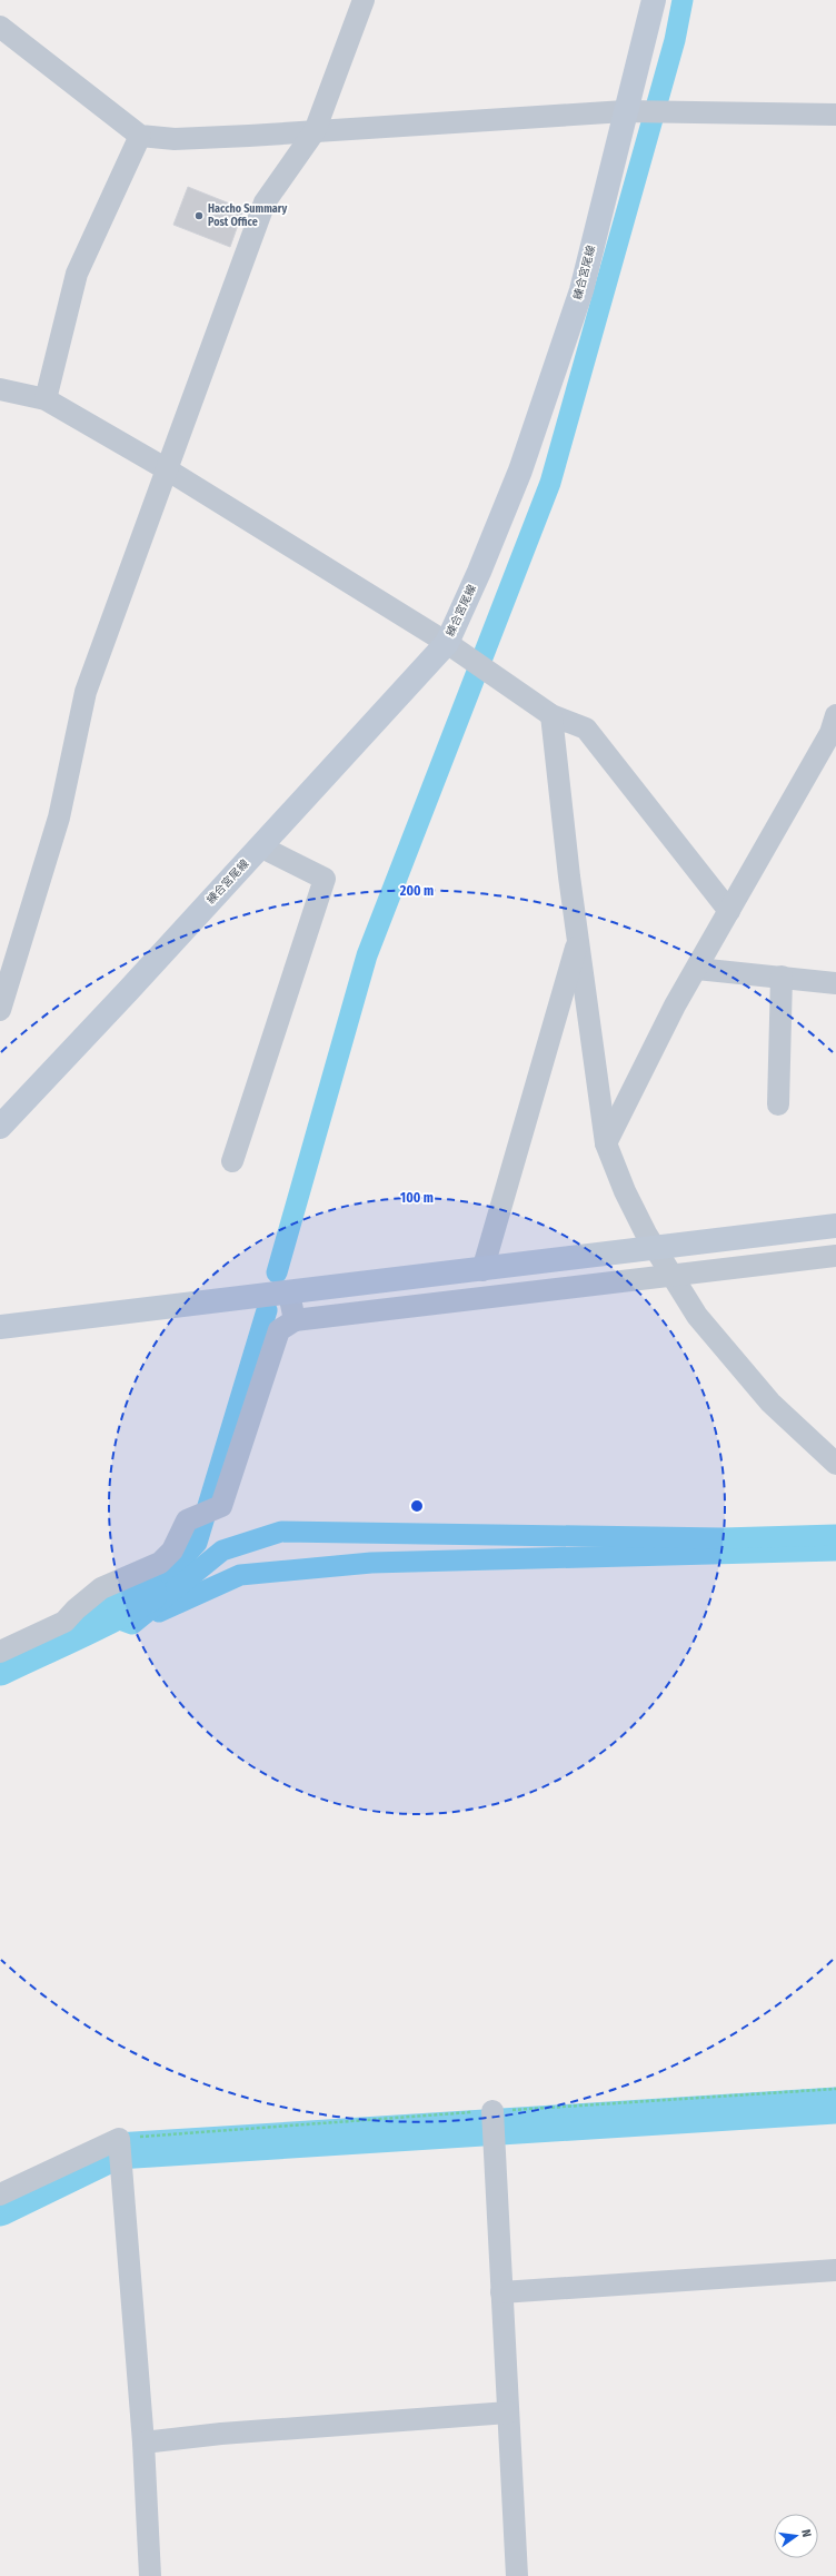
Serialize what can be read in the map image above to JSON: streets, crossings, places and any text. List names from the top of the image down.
{
  "streets": {
    "main road": ["練合宮尾線"]
  },
  "places": ["Haccho Summary Post Office"],
  "north": "right",
  "rings": ["200 m", "100 m"]
}
